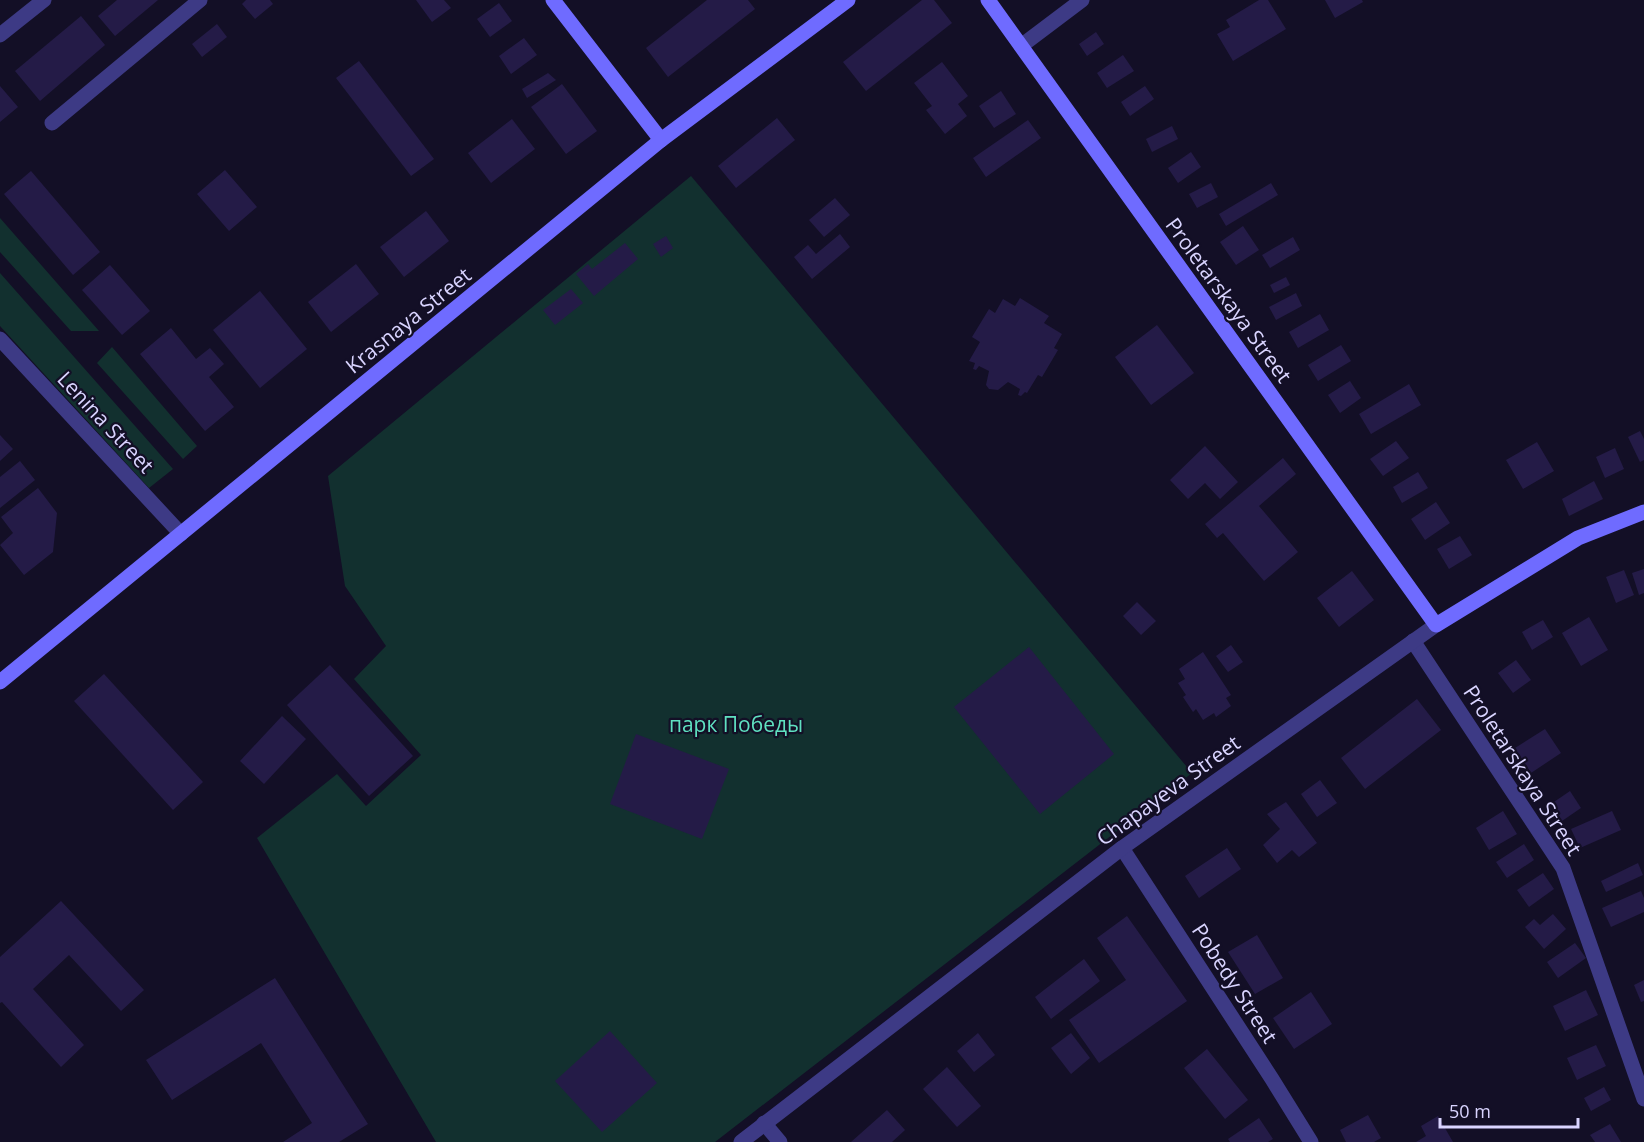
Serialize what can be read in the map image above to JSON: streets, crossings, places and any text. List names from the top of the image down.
{
  "streets": {
    "street": [
      "Proletarskaya Street",
      "Krasnaya Street",
      "Lenina Street",
      "Chapayeva Street",
      "Pobedy Street"
    ]
  },
  "crossings": [
    ["Proletarskaya Street", "Chapayeva Street"],
    ["Krasnaya Street", "Lenina Street"],
    ["Chapayeva Street", "Pobedy Street"]
  ],
  "parks": ["парк Победы"],
  "scale_bar": "50 m"
}
